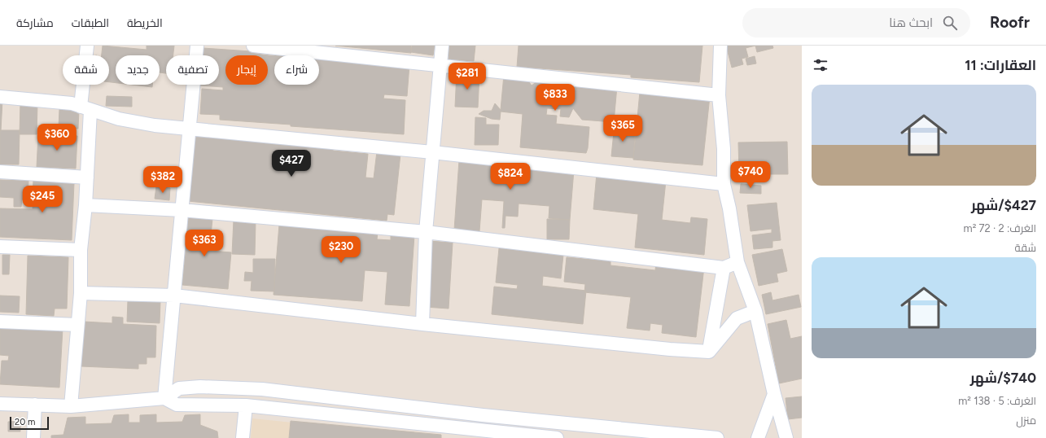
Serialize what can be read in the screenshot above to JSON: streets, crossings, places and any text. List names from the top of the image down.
{
  "scale_bar": "20 m",
  "page": {
    "header": "Roofr",
    "search": "ابحث هنا",
    "nav": ["الخريطة", "الطبقات", "مشاركة"],
    "heading": "العقارات: 11",
    "chip": [
      "شراء",
      "إيجار",
      "تصفية",
      "جديد",
      "شقة"
    ],
    "price": [
      "$281",
      "$833",
      "$365",
      "$360",
      "$427",
      "$740",
      "$824",
      "$382",
      "$245",
      "$363",
      "$230"
    ],
    "list": [
      {
        "name": "$427/شهر",
        "note": "الغرف: 2 · 72 m² · شقة"
      },
      {
        "name": "$740/شهر",
        "note": "الغرف: 5 · 138 m² · منزل"
      }
    ],
    "scale": "20 m"
  }
}
